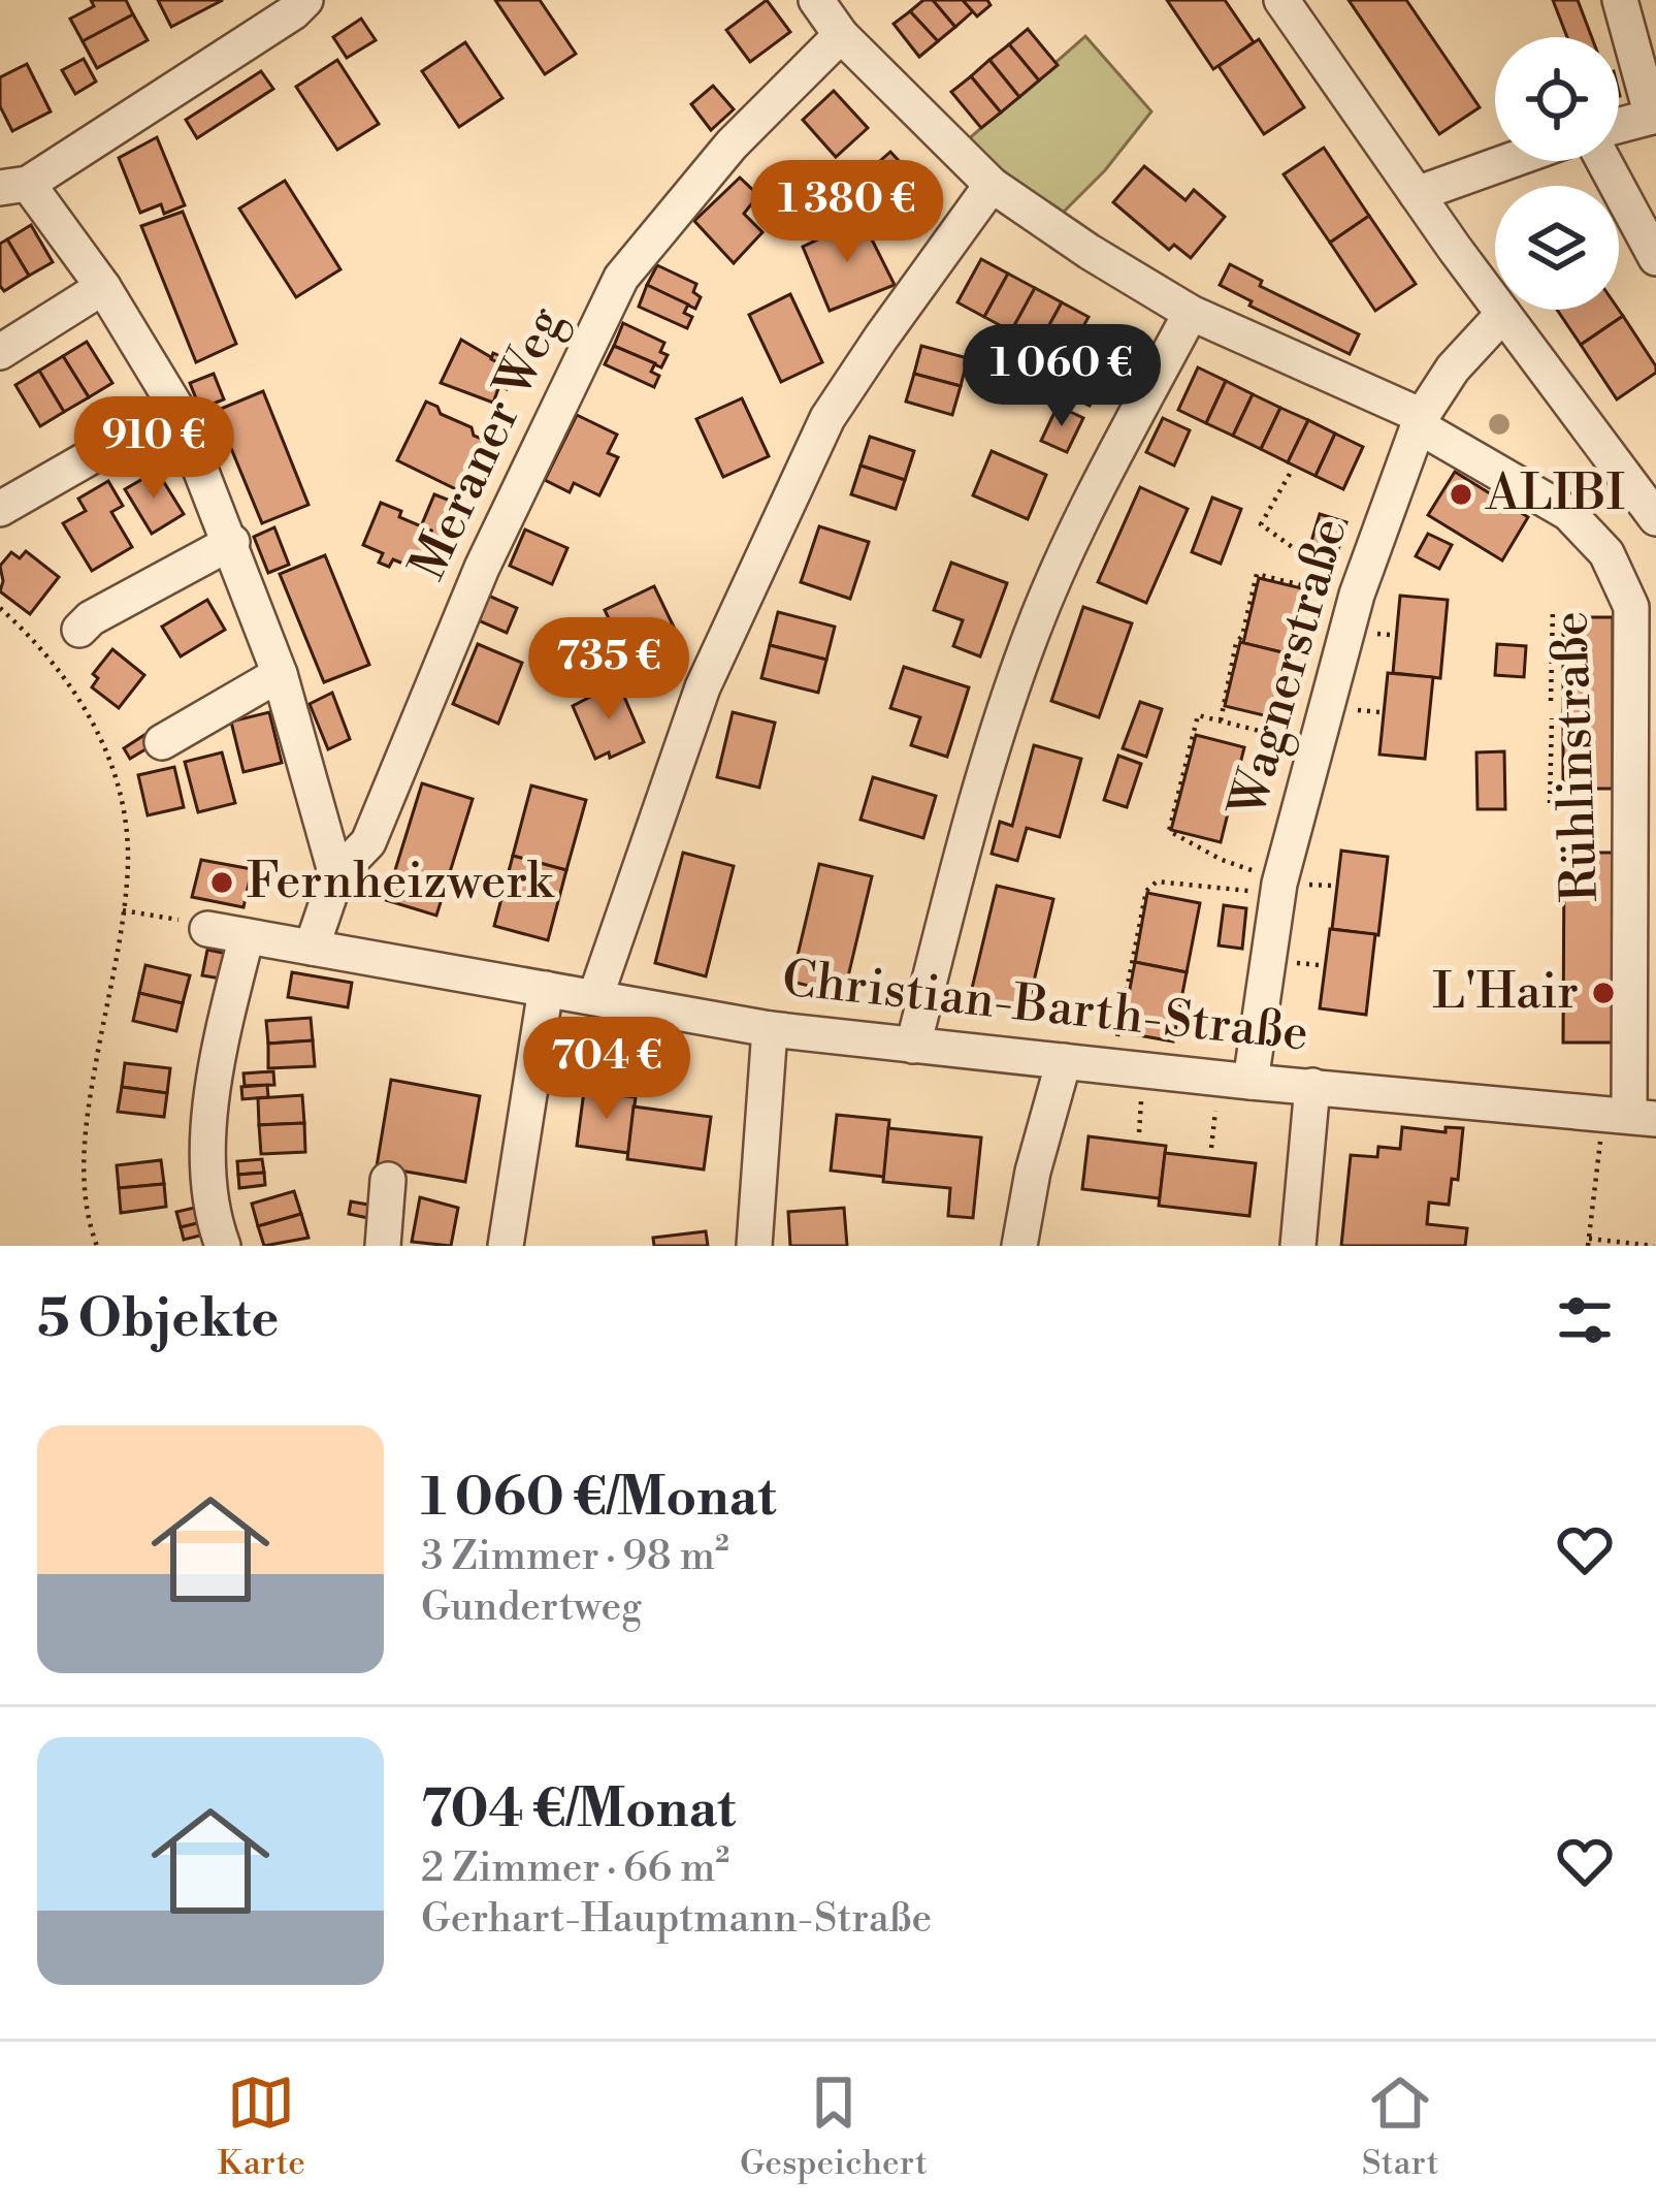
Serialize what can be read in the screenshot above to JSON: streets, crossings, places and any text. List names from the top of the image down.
{
  "streets": {
    "street": [
      "Meraner Weg",
      "Wagnerstraße",
      "Rühlinstraße",
      "Christian-Barth-Straße"
    ]
  },
  "crossings": [
    ["Meraner Weg", "Rühlinstraße"],
    ["Meraner Weg", "Christian-Barth-Straße"],
    ["Wagnerstraße", "Rühlinstraße"],
    ["Wagnerstraße", "Christian-Barth-Straße"],
    ["Rühlinstraße", "Christian-Barth-Straße"]
  ],
  "places": ["ALIBI", "Fernheizwerk", "L'Hair"],
  "page": {
    "price": [
      "1 380 €",
      "1 060 €",
      "910 €",
      "735 €",
      "704 €"
    ],
    "heading": "5 Objekte",
    "list": [
      {
        "name": "1 060 €/Monat",
        "note": "3 Zimmer · 98 m² · Gundertweg"
      },
      {
        "name": "704 €/Monat",
        "note": "2 Zimmer · 66 m² · Gerhart-Hauptmann-Straße"
      }
    ],
    "tabs": ["Karte", "Gespeichert", "Start"]
  }
}
